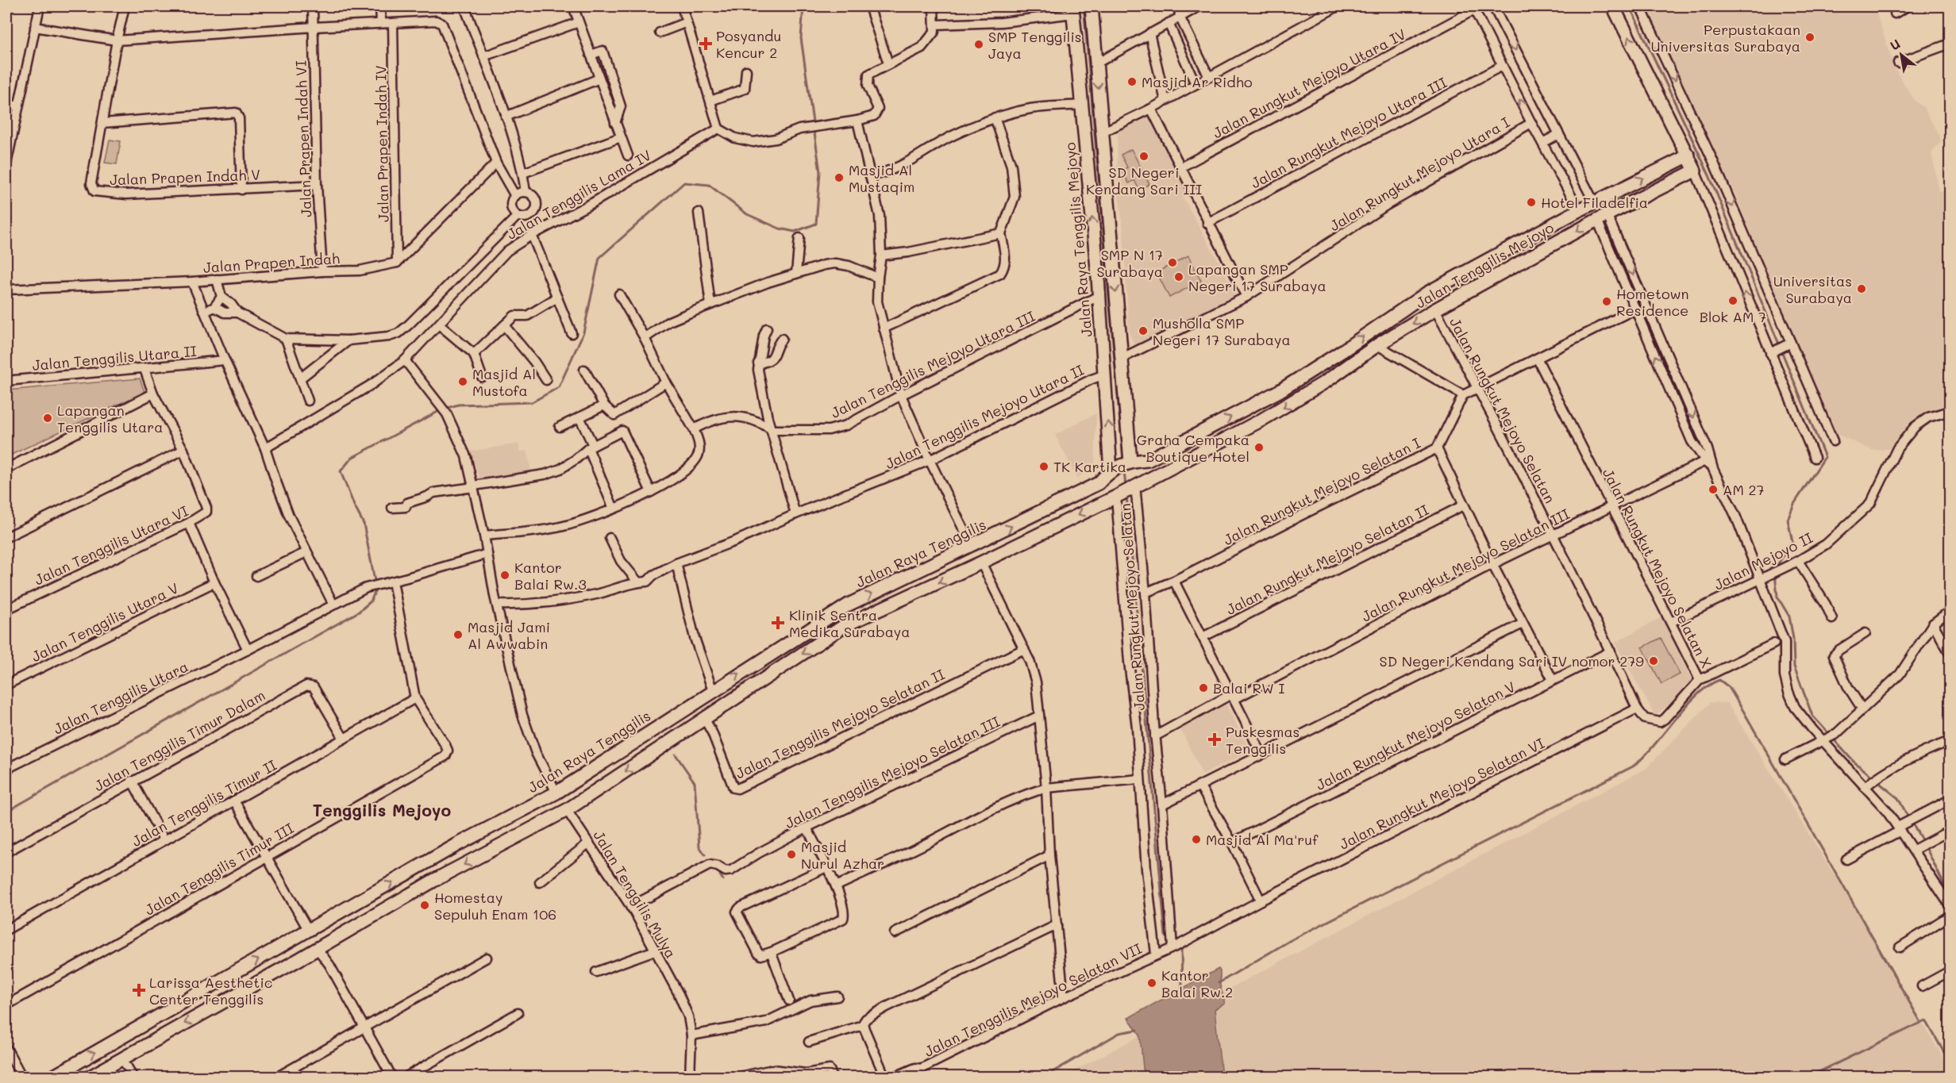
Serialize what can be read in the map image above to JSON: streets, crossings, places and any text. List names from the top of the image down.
{
  "streets": {
    "main road": ["Jalan Raya Tenggilis Mejoyo", "Jalan Tenggilis Mejoyo", "Jalan Raya Tenggilis"],
    "street": [
      "Jalan Rungkut Mejoyo Utara IV",
      "Jalan Rungkut Mejoyo Utara III",
      "Jalan Prapen Indah VI",
      "Jalan Prapen Indah IV",
      "Jalan Rungkut Mejoyo Utara I",
      "Jalan Prapen Indah V",
      "Jalan Tenggilis Lama IV",
      "Jalan Prapen Indah",
      "Jalan Tenggilis Utara II",
      "Jalan Tenggilis Mejoyo Utara III",
      "Jalan Rungkut Mejoyo Selatan",
      "Jalan Tenggilis Mejoyo Utara II",
      "Jalan Rungkut Mejoyo Selatan I",
      "Jalan Tenggilis Utara VI",
      "Jalan Rungkut Mejoyo Selatan II",
      "Jalan Mejoyo II",
      "Jalan Rungkut Mejoyo Selatan III",
      "Jalan Rungkut Mejoyo Selatan X",
      "Jalan Tenggilis Utara V",
      "Jalan Tenggilis Utara",
      "Jalan Tenggilis Mejoyo Selatan II",
      "Jalan Rungkut Mejoyo Selatan V",
      "Jalan Tenggilis Timur Dalam",
      "Jalan Tenggilis Mejoyo Selatan III",
      "Jalan Rungkut Mejoyo Selatan VI",
      "Jalan Tenggilis Timur II",
      "Jalan Tenggilis Timur III",
      "Jalan Tenggilis Mulya",
      "Jalan Tenggilis Mejoyo Selatan VII"
    ]
  },
  "crossings": [
    ["Jalan Prapen Indah VI", "Jalan Prapen Indah V"],
    ["Jalan Prapen Indah VI", "Jalan Prapen Indah"],
    ["Jalan Prapen Indah IV", "Jalan Prapen Indah"],
    ["Jalan Rungkut Mejoyo Utara I", "Jalan Raya Tenggilis Mejoyo"],
    ["Jalan Raya Tenggilis Mejoyo", "Jalan Tenggilis Mejoyo"],
    ["Jalan Raya Tenggilis Mejoyo", "Jalan Tenggilis Mejoyo Utara III"],
    ["Jalan Raya Tenggilis Mejoyo", "Jalan Tenggilis Mejoyo Utara II"],
    ["Jalan Raya Tenggilis Mejoyo", "Jalan Raya Tenggilis"],
    ["Jalan Tenggilis Mejoyo", "Jalan Rungkut Mejoyo Selatan"],
    ["Jalan Tenggilis Mejoyo", "Jalan Raya Tenggilis"],
    ["Jalan Rungkut Mejoyo Selatan", "Jalan Rungkut Mejoyo Selatan I"],
    ["Jalan Rungkut Mejoyo Selatan", "Jalan Rungkut Mejoyo Selatan III"],
    ["Jalan Rungkut Mejoyo Selatan", "Jalan Rungkut Mejoyo Selatan X"],
    ["Jalan Rungkut Mejoyo Selatan", "Jalan Rungkut Mejoyo Selatan V"],
    ["Jalan Rungkut Mejoyo Selatan", "Jalan Rungkut Mejoyo Selatan VI"],
    ["Jalan Rungkut Mejoyo Selatan", "Jalan Tenggilis Mejoyo Selatan VII"],
    ["Jalan Mejoyo II", "Jalan Rungkut Mejoyo Selatan X"],
    ["Jalan Rungkut Mejoyo Selatan III", "Jalan Rungkut Mejoyo Selatan X"],
    ["Jalan Rungkut Mejoyo Selatan X", "Jalan Rungkut Mejoyo Selatan V"],
    ["Jalan Rungkut Mejoyo Selatan X", "Jalan Rungkut Mejoyo Selatan VI"],
    ["Jalan Tenggilis Timur Dalam", "Jalan Tenggilis Timur II"],
    ["Jalan Tenggilis Mejoyo Selatan III", "Jalan Tenggilis Mulya"],
    ["Jalan Rungkut Mejoyo Selatan VI", "Jalan Tenggilis Mejoyo Selatan VII"],
    ["Jalan Tenggilis Timur II", "Jalan Tenggilis Timur III"]
  ],
  "districts": ["Tenggilis Mejoyo"],
  "places": {
    "other": [
      "Perpustakaan Universitas Surabaya",
      "SMP Tenggilis Jaya",
      "Masjid Ar Ridho",
      "SD Negeri Kendang Sari III",
      "Masjid Al Mustaqim",
      "Hotel Filadelfia",
      "SMP N 17 Surabaya",
      "Lapangan SMP Negeri 17 Surabaya",
      "Universitas Surabaya",
      "Blok AM 7",
      "Hometown Residence",
      "Musholla SMP Negeri 17 Surabaya",
      "Masjid Al Mustofa",
      "Lapangan Tenggilis Utara",
      "Graha Cempaka Boutique Hotel",
      "TK Kartika",
      "AM 27",
      "Kantor Balai Rw.3",
      "Masjid Jami Al Awwabin",
      "SD Negeri Kendang Sari IV nomor 279",
      "Balai RW I",
      "Masjid Al Ma'ruf",
      "Masjid Nurul Azhar",
      "Homestay Sepuluh Enam 106",
      "Kantor Balai Rw.2"
    ],
    "health": [
      "Posyandu Kencur 2",
      "Klinik Sentra Medika Surabaya",
      "Puskesmas Tenggilis",
      "Larissa Aesthetic Center Tenggilis"
    ]
  },
  "north": "top left"
}
